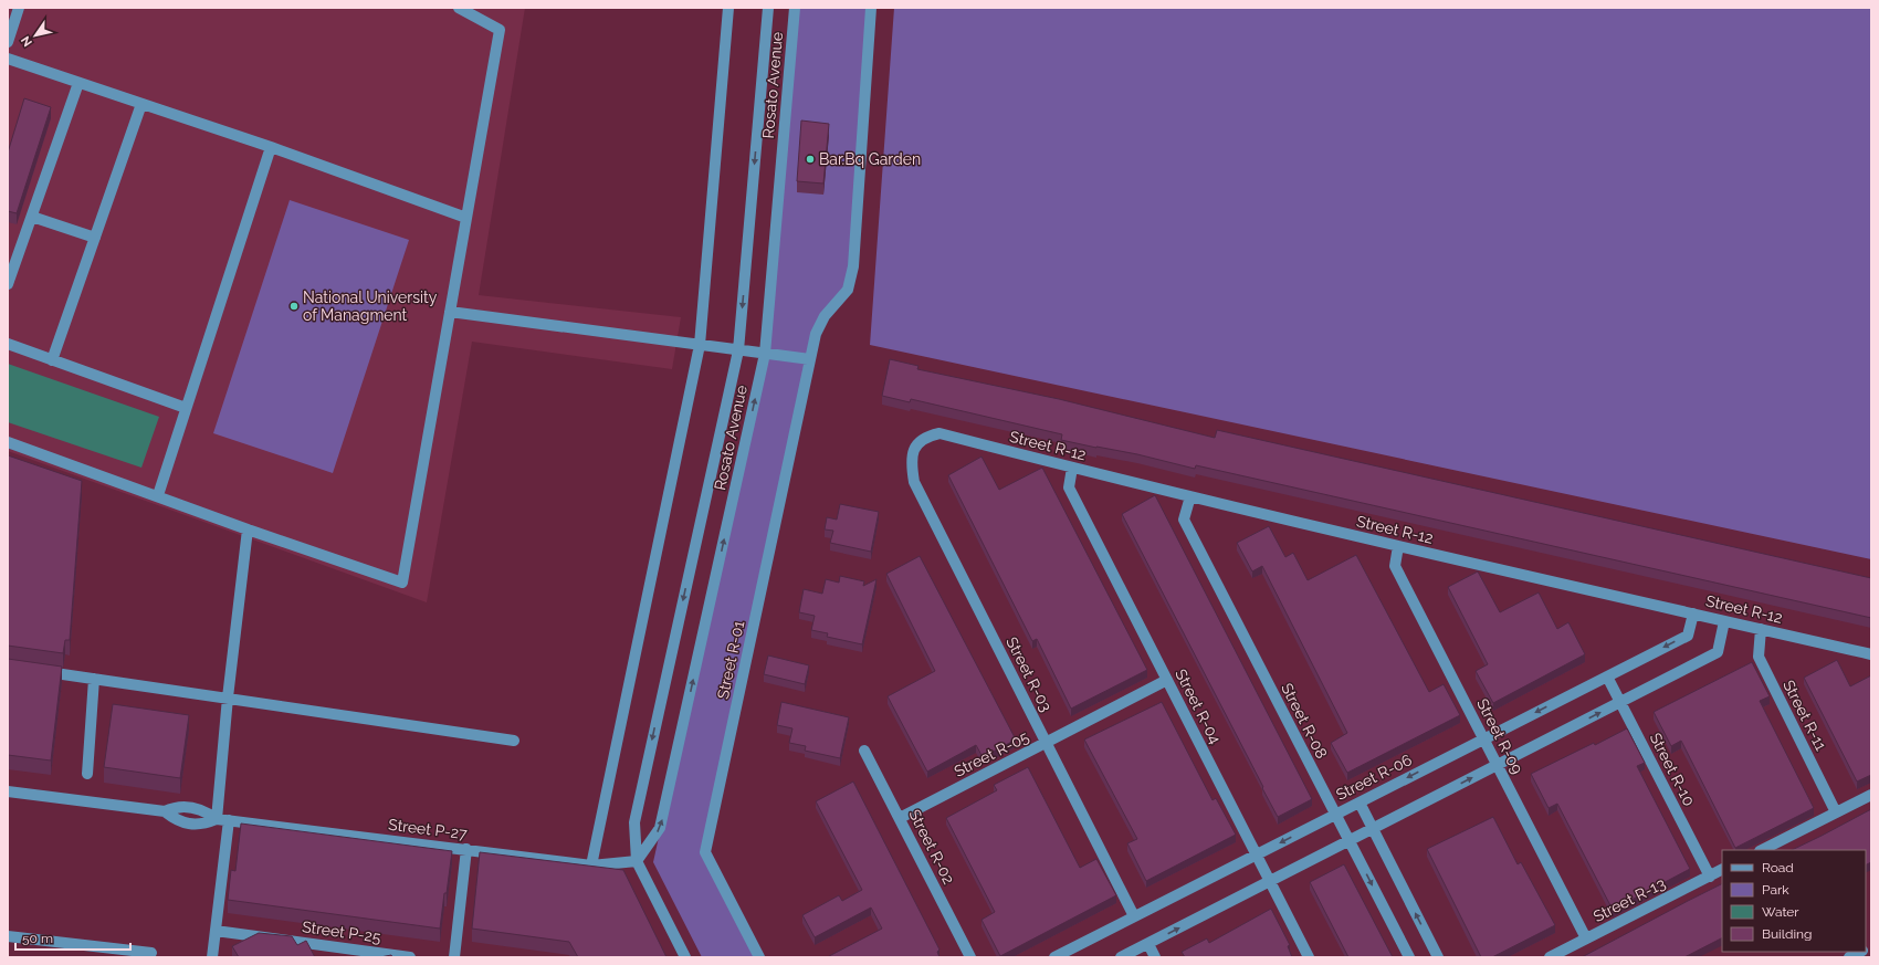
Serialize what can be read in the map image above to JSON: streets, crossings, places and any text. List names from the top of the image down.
{
  "streets": {
    "street": [
      "Rosato Avenue",
      "Street R-12",
      "Street R-01",
      "Street R-03",
      "Street R-04",
      "Street R-11",
      "Street R-08",
      "Street R-09",
      "Street R-05",
      "Street R-10",
      "Street R-06",
      "Street P-27",
      "Street R-02",
      "Street R-13",
      "Street P-25"
    ]
  },
  "crossings": [
    ["Rosato Avenue", "Street P-27"],
    ["Street R-12", "Street R-03"],
    ["Street R-12", "Street R-04"],
    ["Street R-12", "Street R-11"],
    ["Street R-12", "Street R-08"],
    ["Street R-12", "Street R-09"],
    ["Street R-12", "Street R-06"],
    ["Street R-03", "Street R-05"],
    ["Street R-03", "Street R-06"],
    ["Street R-04", "Street R-05"],
    ["Street R-04", "Street R-06"],
    ["Street R-08", "Street R-06"],
    ["Street R-09", "Street R-06"],
    ["Street R-09", "Street R-13"],
    ["Street R-05", "Street R-02"],
    ["Street R-10", "Street R-06"],
    ["Street R-10", "Street R-13"]
  ],
  "places": ["Bar.Bq Garden", "National University of Managment"],
  "legend": [
    "Road",
    "Park",
    "Water",
    "Building"
  ],
  "scale_bar": "50 m",
  "north": "bottom left"
}
